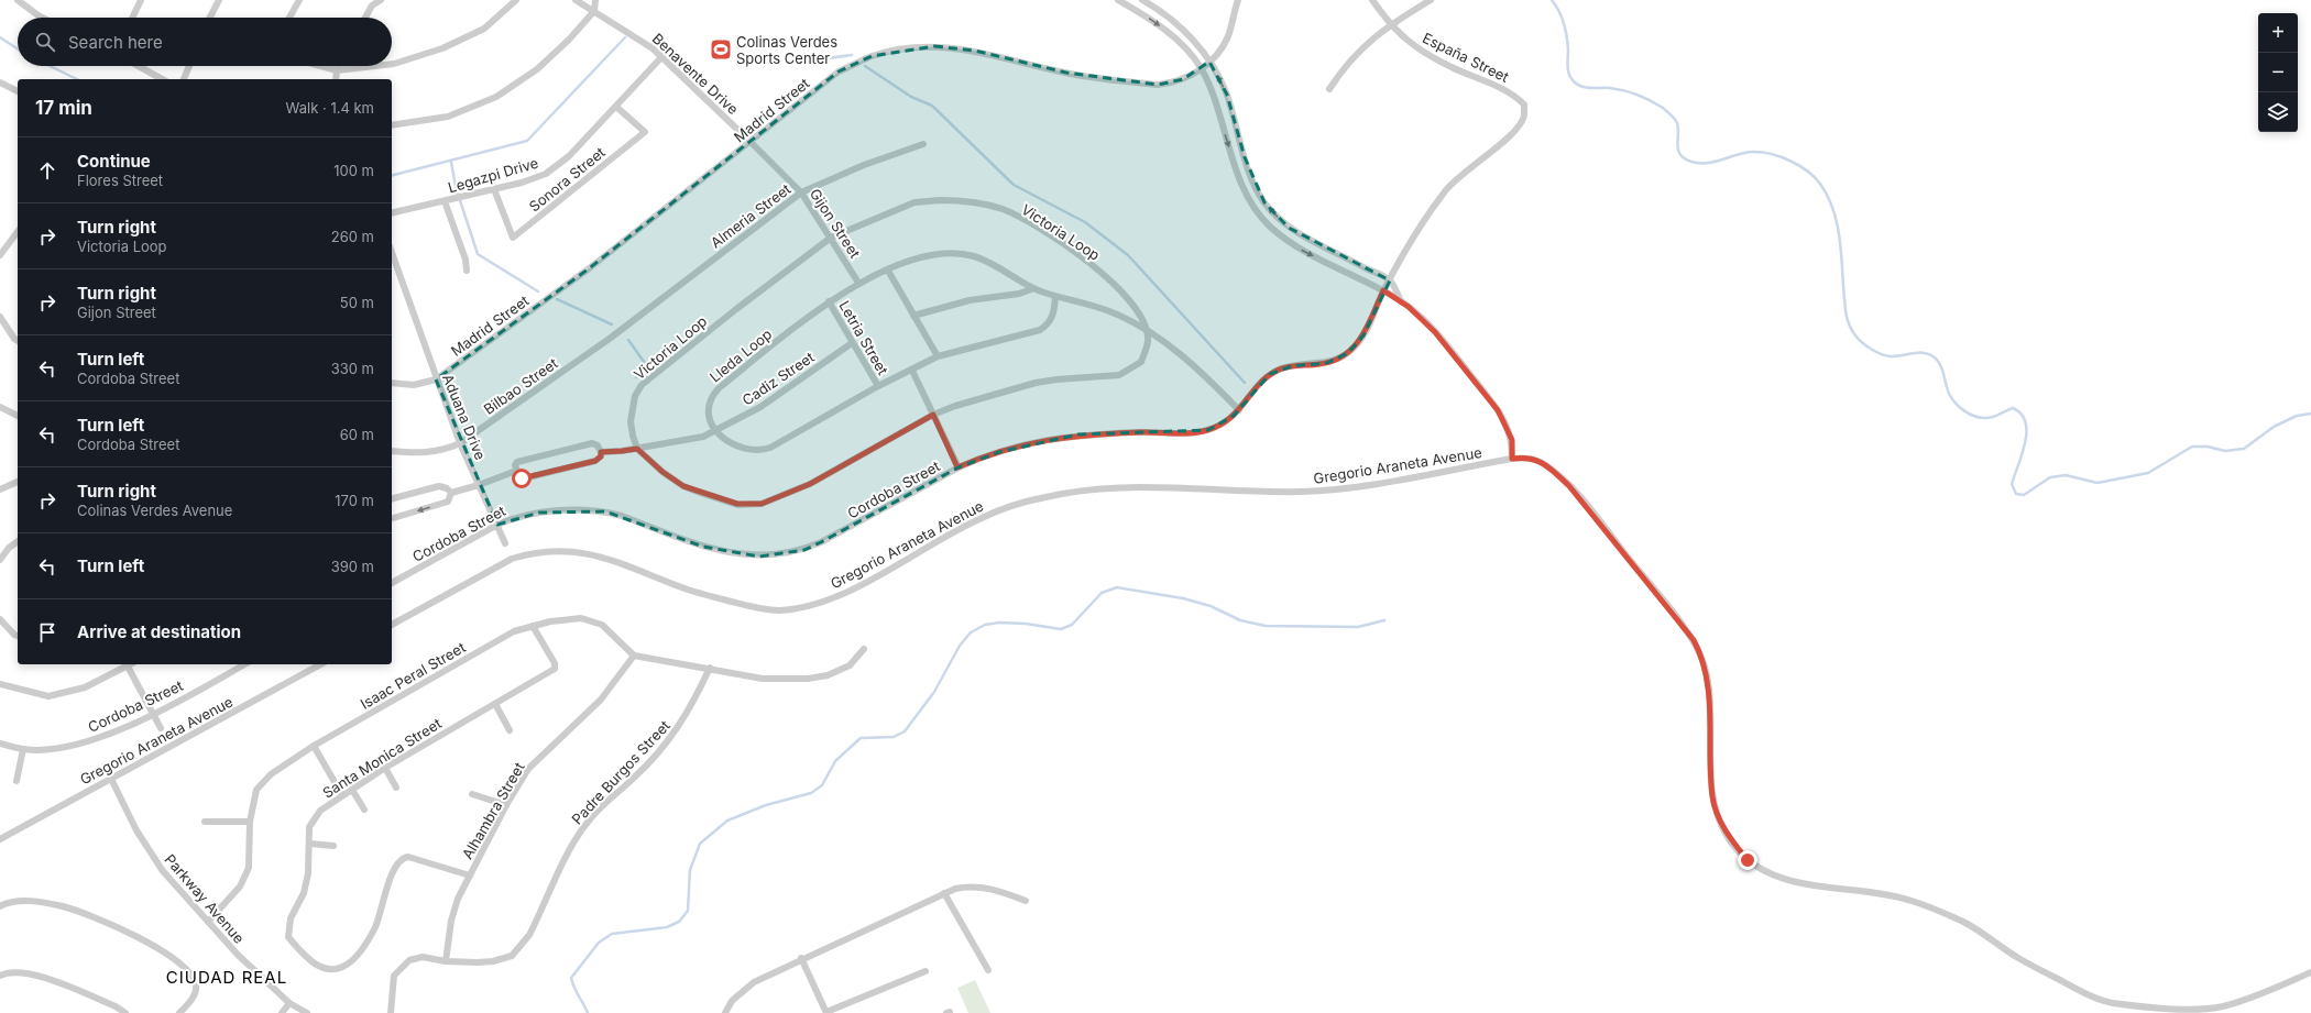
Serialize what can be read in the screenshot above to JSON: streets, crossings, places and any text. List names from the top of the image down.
{
  "streets": {
    "street": [
      "España Street",
      "Benavente Drive",
      "Madrid Street",
      "Legazpi Drive",
      "Sonora Street",
      "Almeria Street",
      "Gijon Street",
      "Victoria Loop",
      "Letria Street",
      "Lleda Loop",
      "Cadiz Street",
      "Bilbao Street",
      "Aduana Drive",
      "Gregorio Araneta Avenue",
      "Cordoba Street",
      "Isaac Peral Street",
      "Santa Monica Street",
      "Padre Burgos Street",
      "Alhambra Street",
      "Parkway Avenue"
    ]
  },
  "crossings": [
    ["España Street", "Cordoba Street"],
    ["Benavente Drive", "Madrid Street"],
    ["Benavente Drive", "Legazpi Drive"],
    ["Benavente Drive", "Gijon Street"],
    ["Madrid Street", "Gijon Street"],
    ["Madrid Street", "Aduana Drive"],
    ["Legazpi Drive", "Sonora Street"],
    ["Almeria Street", "Gijon Street"],
    ["Almeria Street", "Bilbao Street"],
    ["Gijon Street", "Victoria Loop"],
    ["Gijon Street", "Lleda Loop"],
    ["Victoria Loop", "Lleda Loop"],
    ["Victoria Loop", "Cadiz Street"],
    ["Letria Street", "Lleda Loop"],
    ["Letria Street", "Cadiz Street"],
    ["Lleda Loop", "Cadiz Street"],
    ["Lleda Loop", "Cordoba Street"],
    ["Bilbao Street", "Aduana Drive"],
    ["Aduana Drive", "Cordoba Street"],
    ["Gregorio Araneta Avenue", "Parkway Avenue"],
    ["Isaac Peral Street", "Santa Monica Street"],
    ["Isaac Peral Street", "Alhambra Street"],
    ["Isaac Peral Street", "Parkway Avenue"],
    ["Santa Monica Street", "Alhambra Street"],
    ["Padre Burgos Street", "Alhambra Street"]
  ],
  "districts": ["CIUDAD REAL"],
  "places": {
    "sports": ["Colinas Verdes Sports Center"]
  },
  "page": {
    "map_buttons": ["+", "−"],
    "search": "Search here",
    "heading": ["17 min", "Walk · 1.4 km"],
    "list": [
      ["Continue", "Flores Street", "100 m"],
      ["Turn right", "Victoria Loop", "260 m"],
      ["Turn right", "Gijon Street", "50 m"],
      ["Turn left", "Cordoba Street", "330 m"],
      ["Turn left", "Cordoba Street", "60 m"],
      ["Turn right", "Colinas Verdes Avenue", "170 m"],
      ["Turn left", "390 m"],
      "Arrive at destination"
    ]
  }
}
